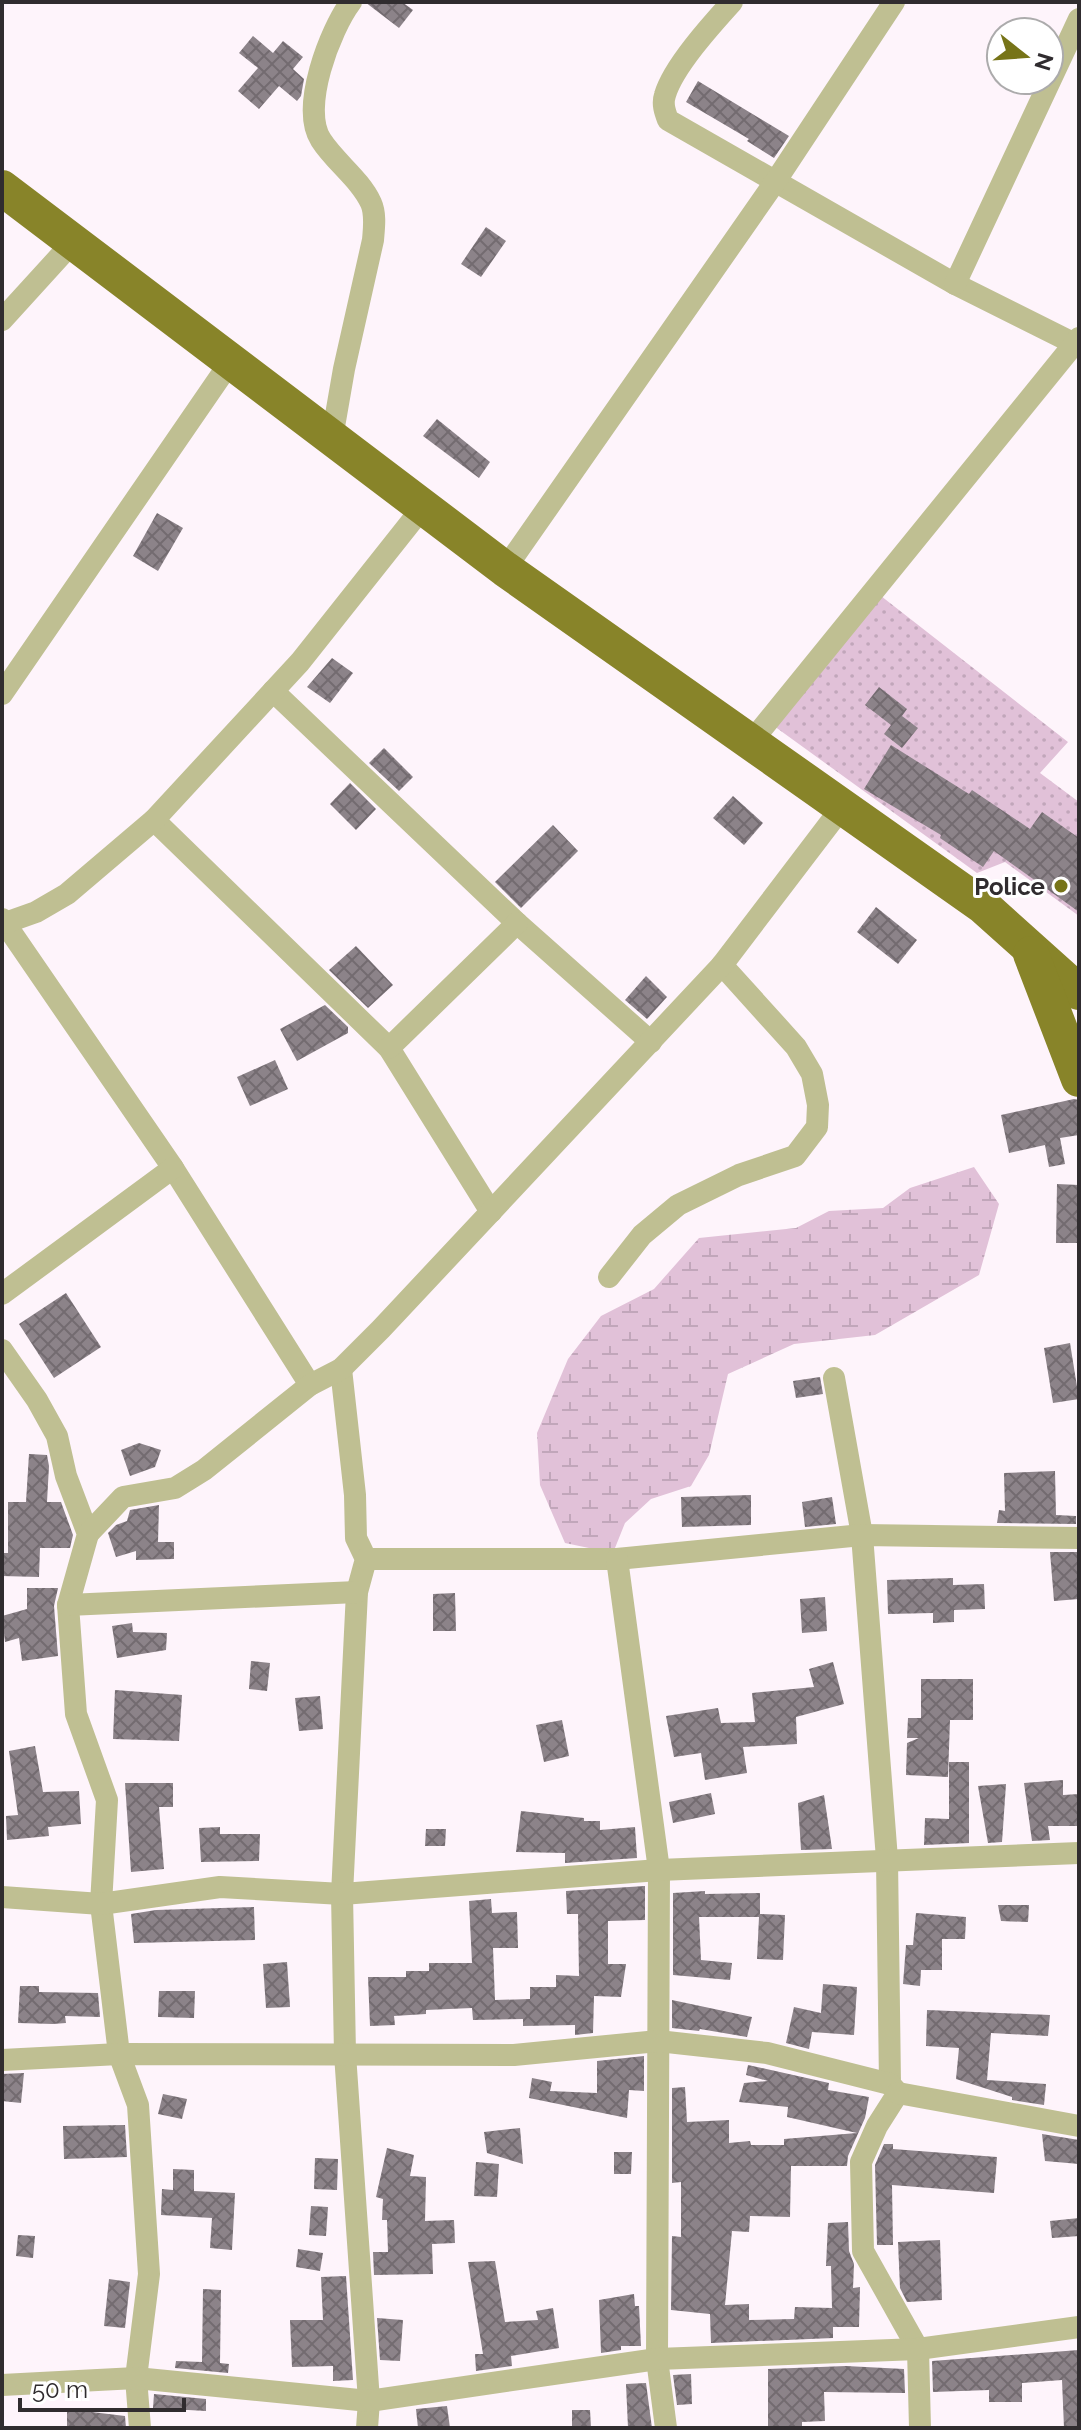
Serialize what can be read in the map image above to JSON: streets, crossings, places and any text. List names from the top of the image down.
{
  "places": ["Police"],
  "scale_bar": "50 m",
  "north": "right"
}
